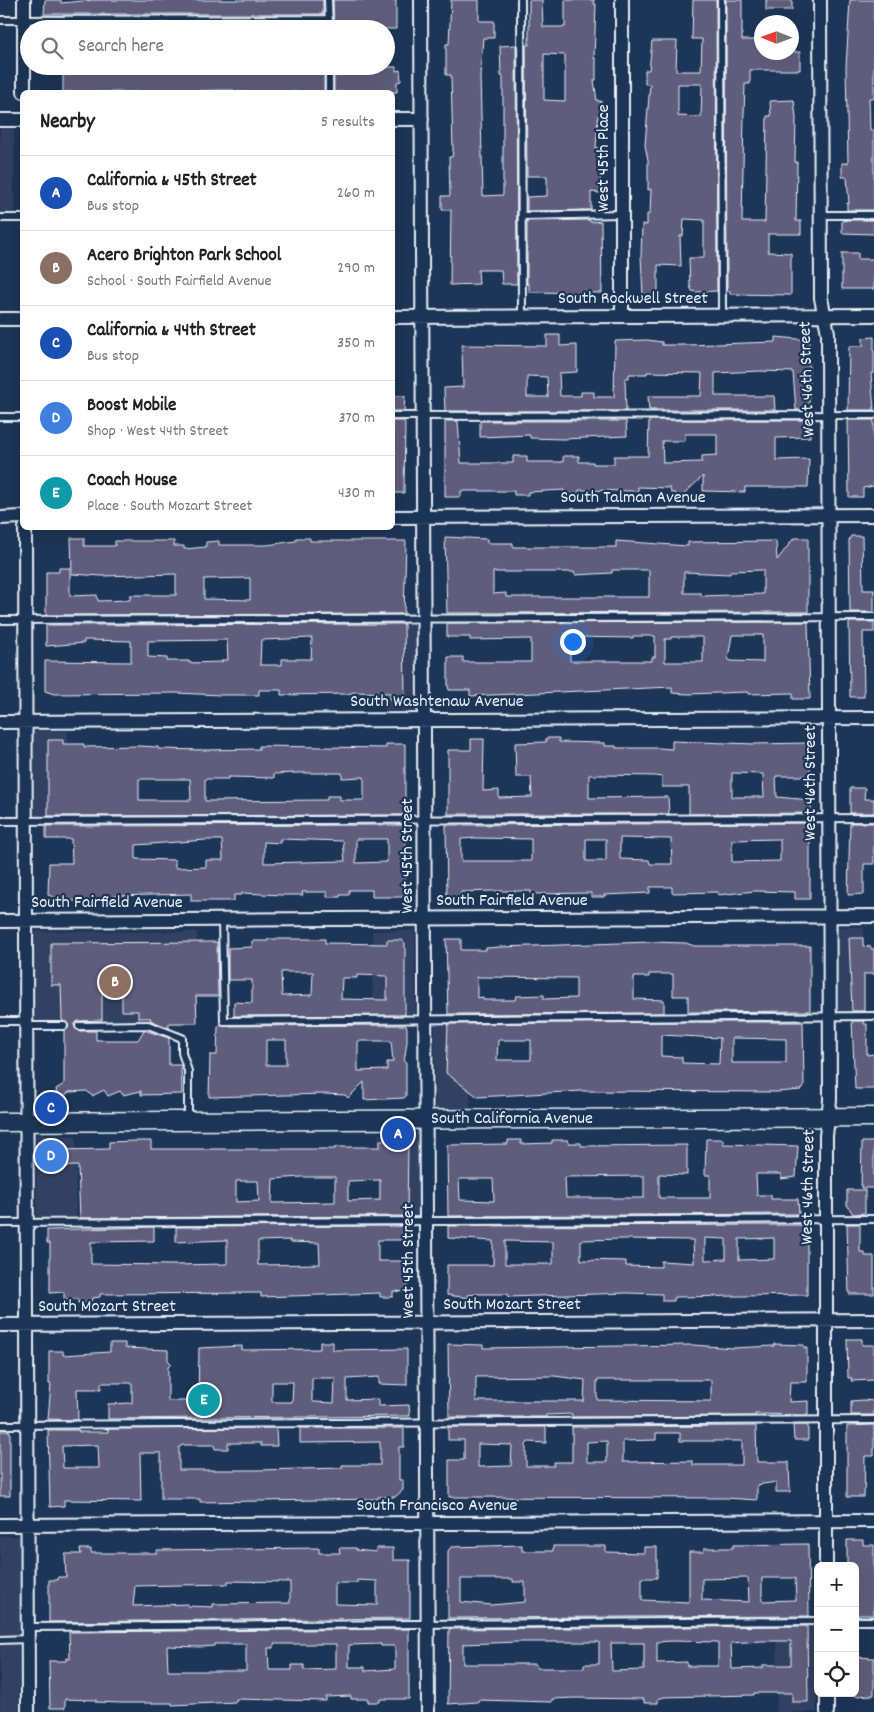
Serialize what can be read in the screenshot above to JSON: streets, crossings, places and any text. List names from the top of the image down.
{
  "streets": {
    "main road": ["South California Avenue"],
    "street": [
      "West 45th Place",
      "South Rockwell Street",
      "West 46th Street",
      "South Talman Avenue",
      "South Washtenaw Avenue",
      "West 45th Street",
      "South Fairfield Avenue",
      "South Mozart Street",
      "South Francisco Avenue"
    ]
  },
  "crossings": [
    ["West 45th Place", "South Rockwell Street"],
    ["South Rockwell Street", "West 46th Street"],
    ["South Rockwell Street", "West 45th Street"],
    ["West 46th Street", "South Talman Avenue"],
    ["West 46th Street", "South Washtenaw Avenue"],
    ["West 46th Street", "South Fairfield Avenue"],
    ["West 46th Street", "South California Avenue"],
    ["West 46th Street", "South Mozart Street"],
    ["West 46th Street", "South Francisco Avenue"],
    ["South Talman Avenue", "West 45th Street"],
    ["South Washtenaw Avenue", "West 45th Street"],
    ["West 45th Street", "South Fairfield Avenue"],
    ["West 45th Street", "South California Avenue"],
    ["West 45th Street", "South Mozart Street"],
    ["West 45th Street", "South Francisco Avenue"]
  ],
  "north": "left",
  "page": {
    "search": "Search here",
    "heading": ["Nearby", "5 results"],
    "list": [
      {
        "mark": "A",
        "name": "California & 45th Street",
        "note": "Bus stop",
        "value": "260 m"
      },
      {
        "mark": "B",
        "name": "Acero Brighton Park School",
        "note": "School · South Fairfield Avenue",
        "value": "290 m"
      },
      {
        "mark": "C",
        "name": "California & 44th Street",
        "note": "Bus stop",
        "value": "350 m"
      },
      {
        "mark": "D",
        "name": "Boost Mobile",
        "note": "Shop · West 44th Street",
        "value": "370 m"
      },
      {
        "mark": "E",
        "name": "Coach House",
        "note": "Place · South Mozart Street",
        "value": "430 m"
      }
    ],
    "pins": [
      "B",
      "C",
      "A",
      "D",
      "E"
    ],
    "map_buttons": ["+", "−"]
  }
}
